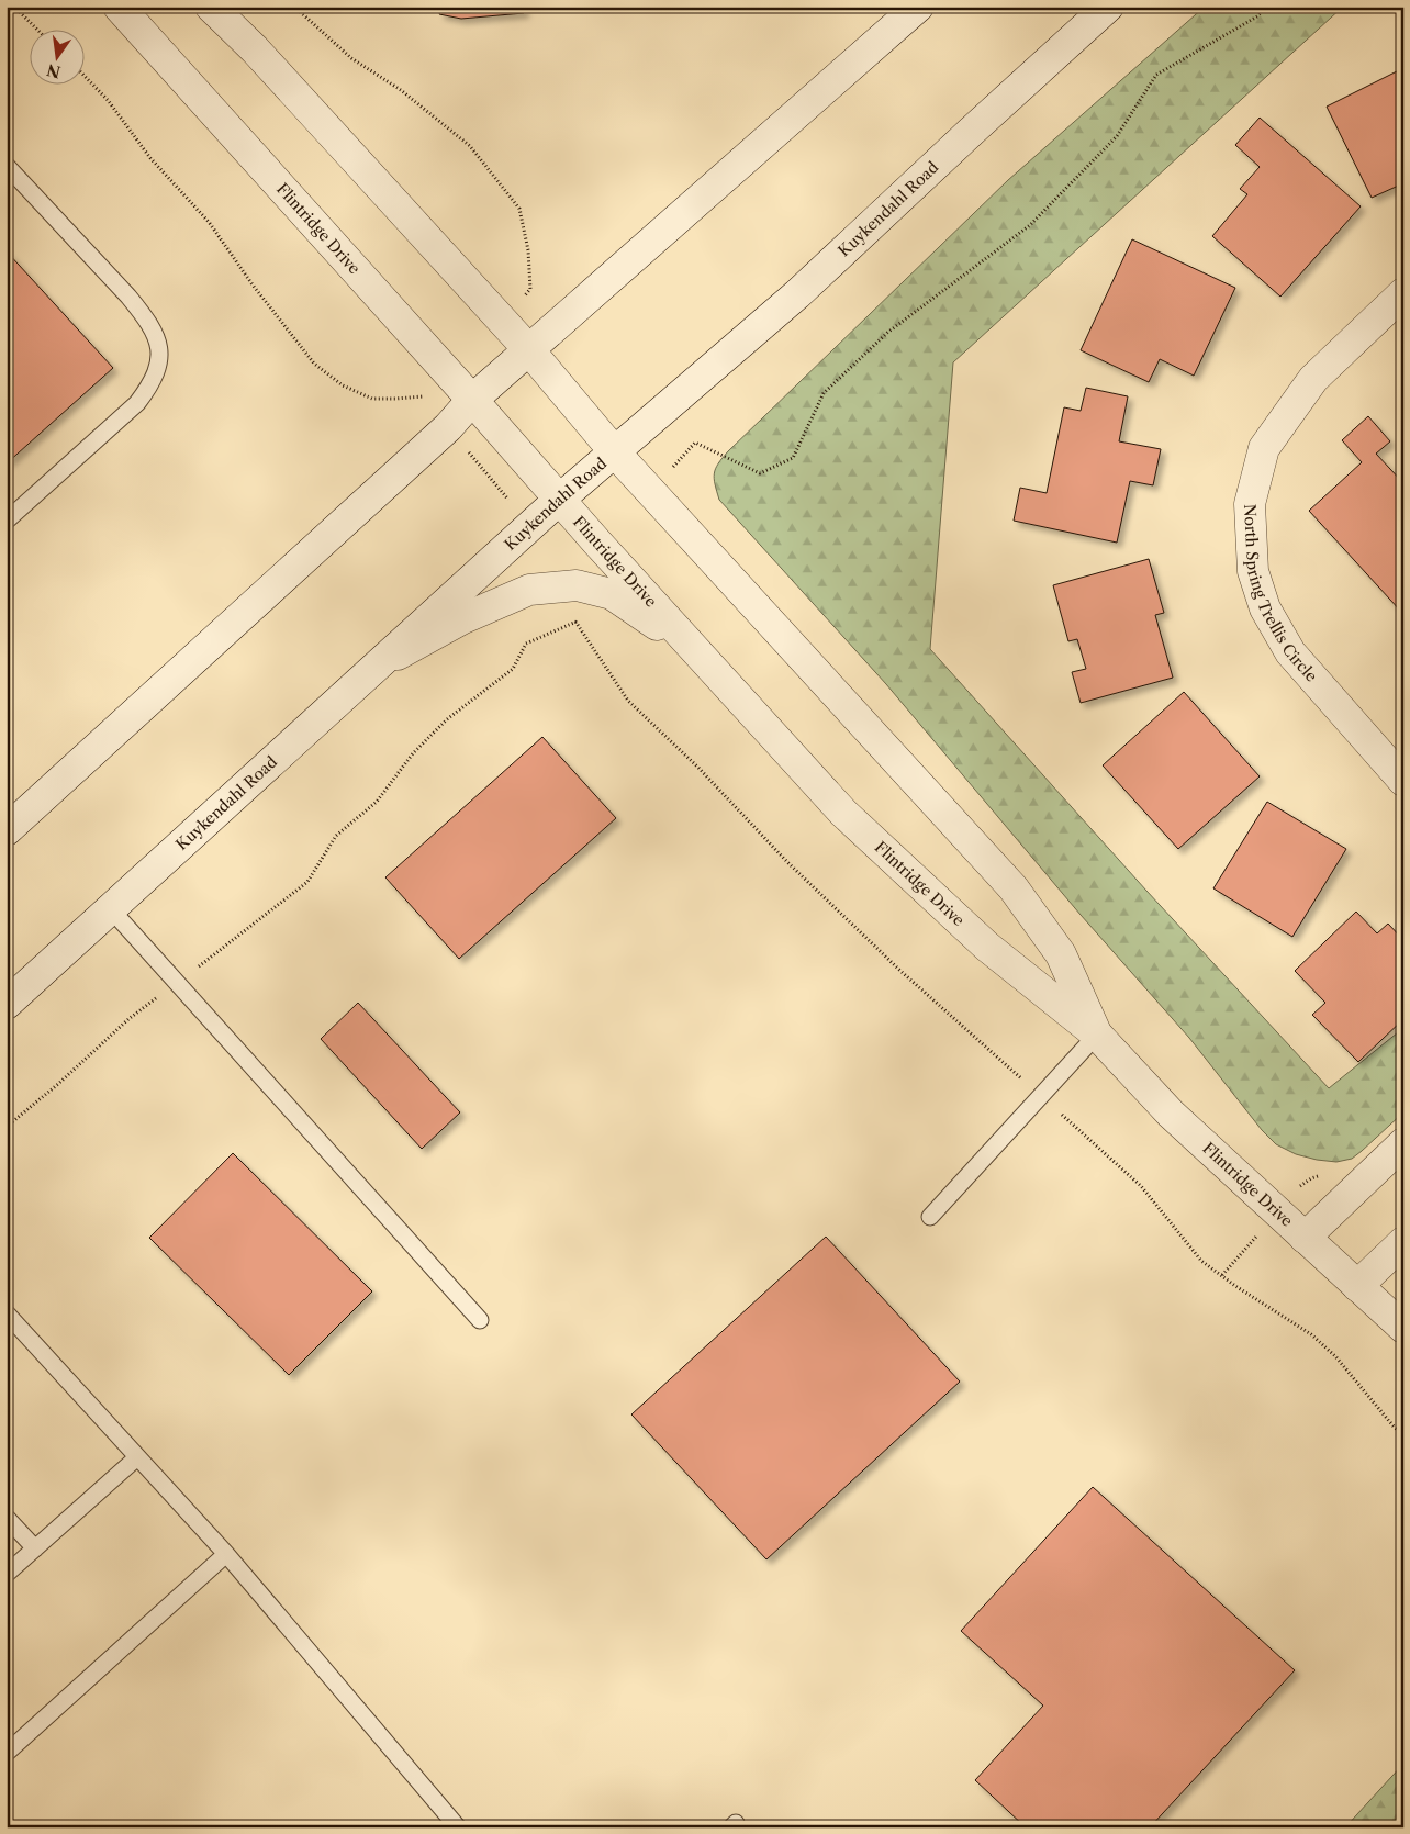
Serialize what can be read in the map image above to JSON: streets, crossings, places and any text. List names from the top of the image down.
{
  "streets": {
    "street": ["Kuykendahl Road", "Flintridge Drive", "North Spring Trellis Circle"]
  },
  "crossings": [
    ["Kuykendahl Road", "Flintridge Drive"]
  ],
  "north": "bottom"
}
